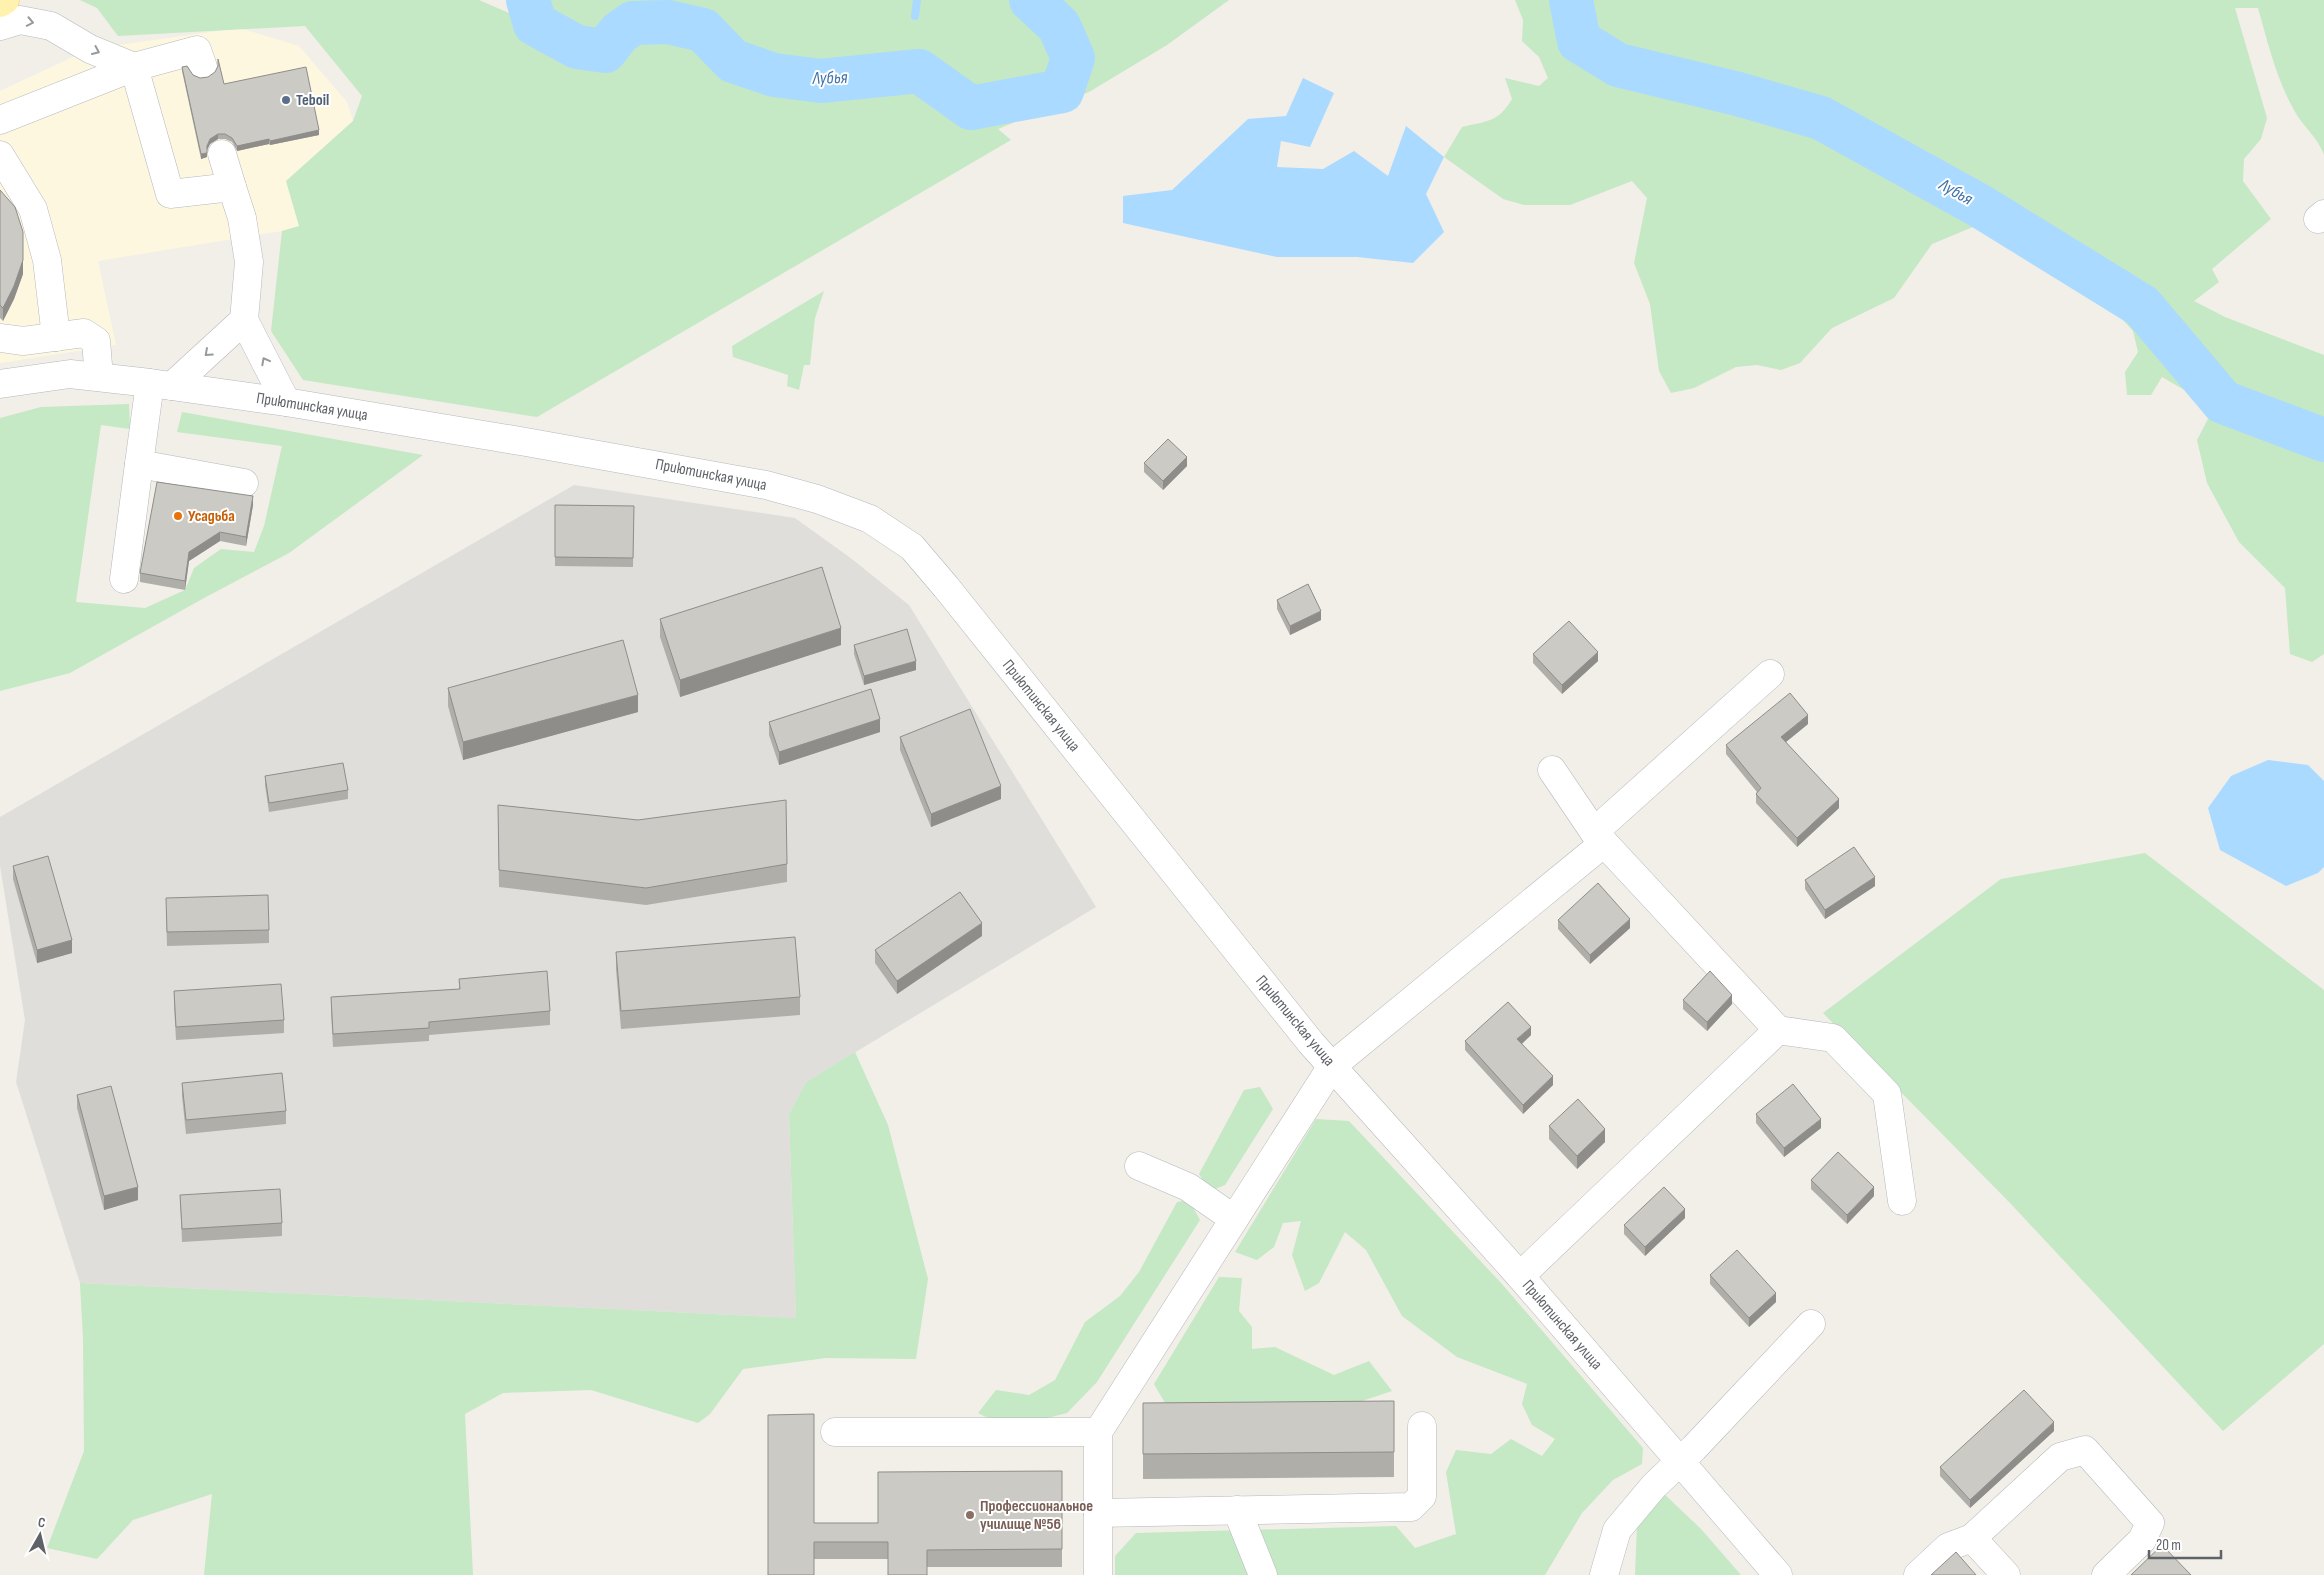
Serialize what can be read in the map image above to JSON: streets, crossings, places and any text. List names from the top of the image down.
{
  "streets": {
    "street": ["Приютинская улица"]
  },
  "water": ["Лубья"],
  "places": ["Teboil", "Усадьба", "Профессиональное училище №56"],
  "scale_bar": "20 m",
  "north": "top"
}
